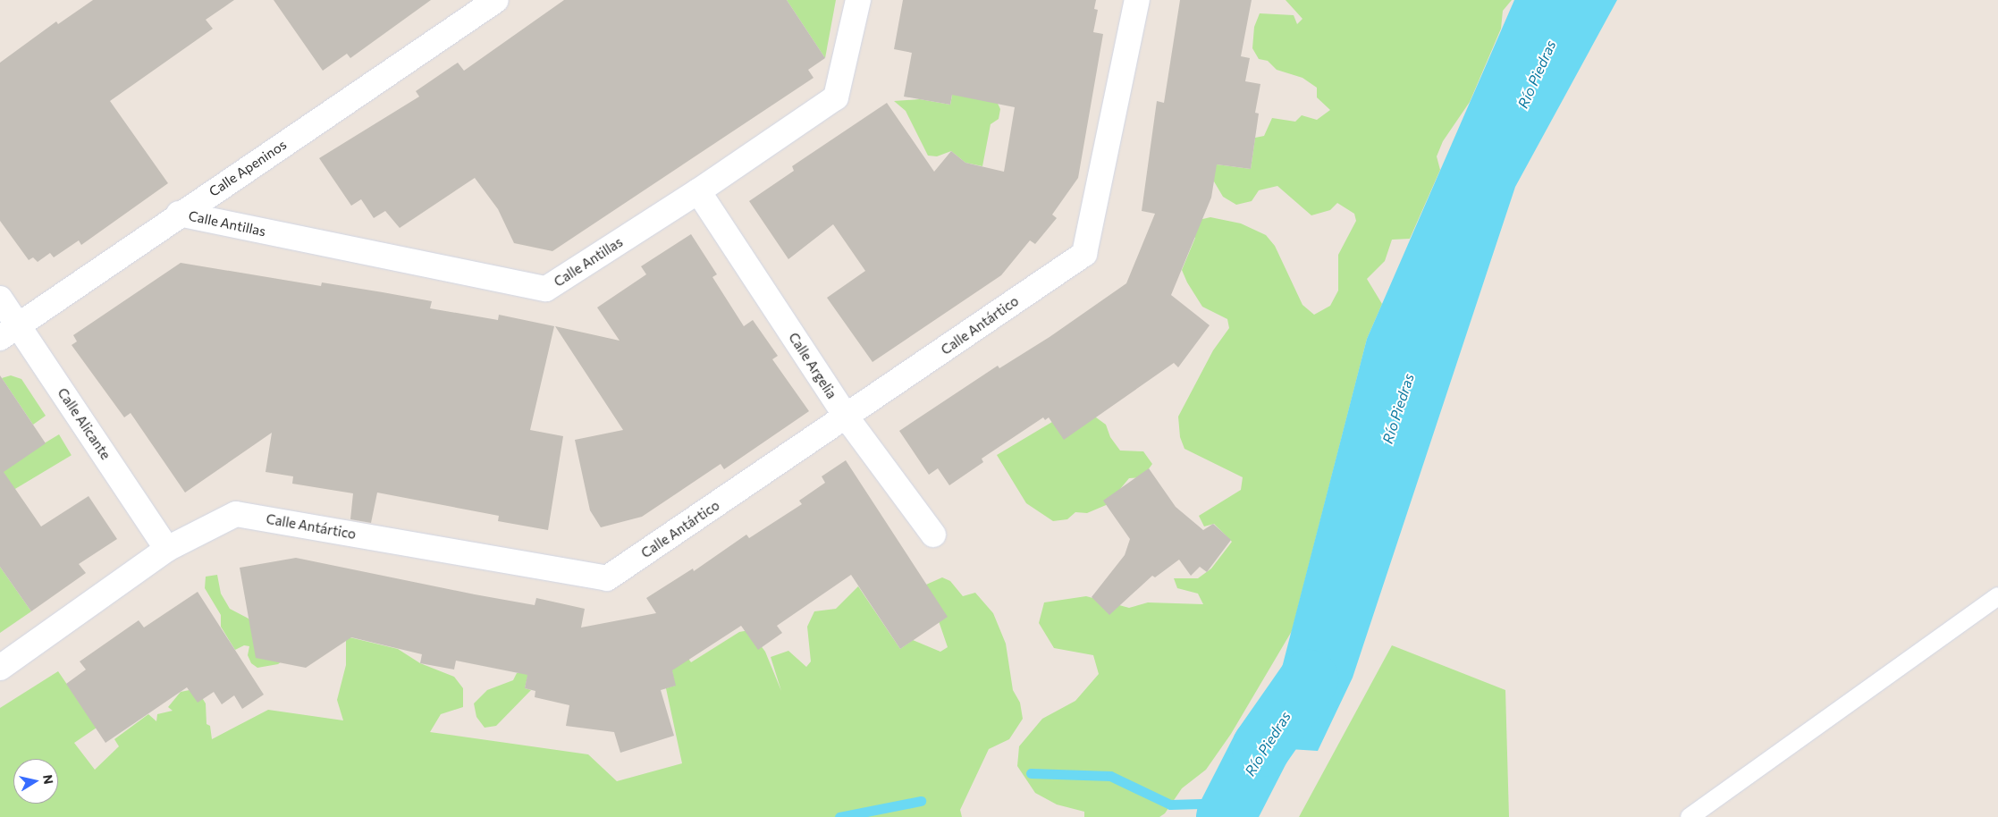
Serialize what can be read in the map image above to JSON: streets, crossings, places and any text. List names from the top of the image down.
{
  "streets": {
    "street": [
      "Calle Apeninos",
      "Calle Antillas",
      "Calle Antártico",
      "Calle Argelia",
      "Calle Alicante"
    ]
  },
  "crossings": [
    ["Calle Apeninos", "Calle Antillas"],
    ["Calle Apeninos", "Calle Alicante"],
    ["Calle Antillas", "Calle Argelia"],
    ["Calle Antártico", "Calle Argelia"],
    ["Calle Antártico", "Calle Alicante"]
  ],
  "water": ["Río Piedras"],
  "north": "right"
}
